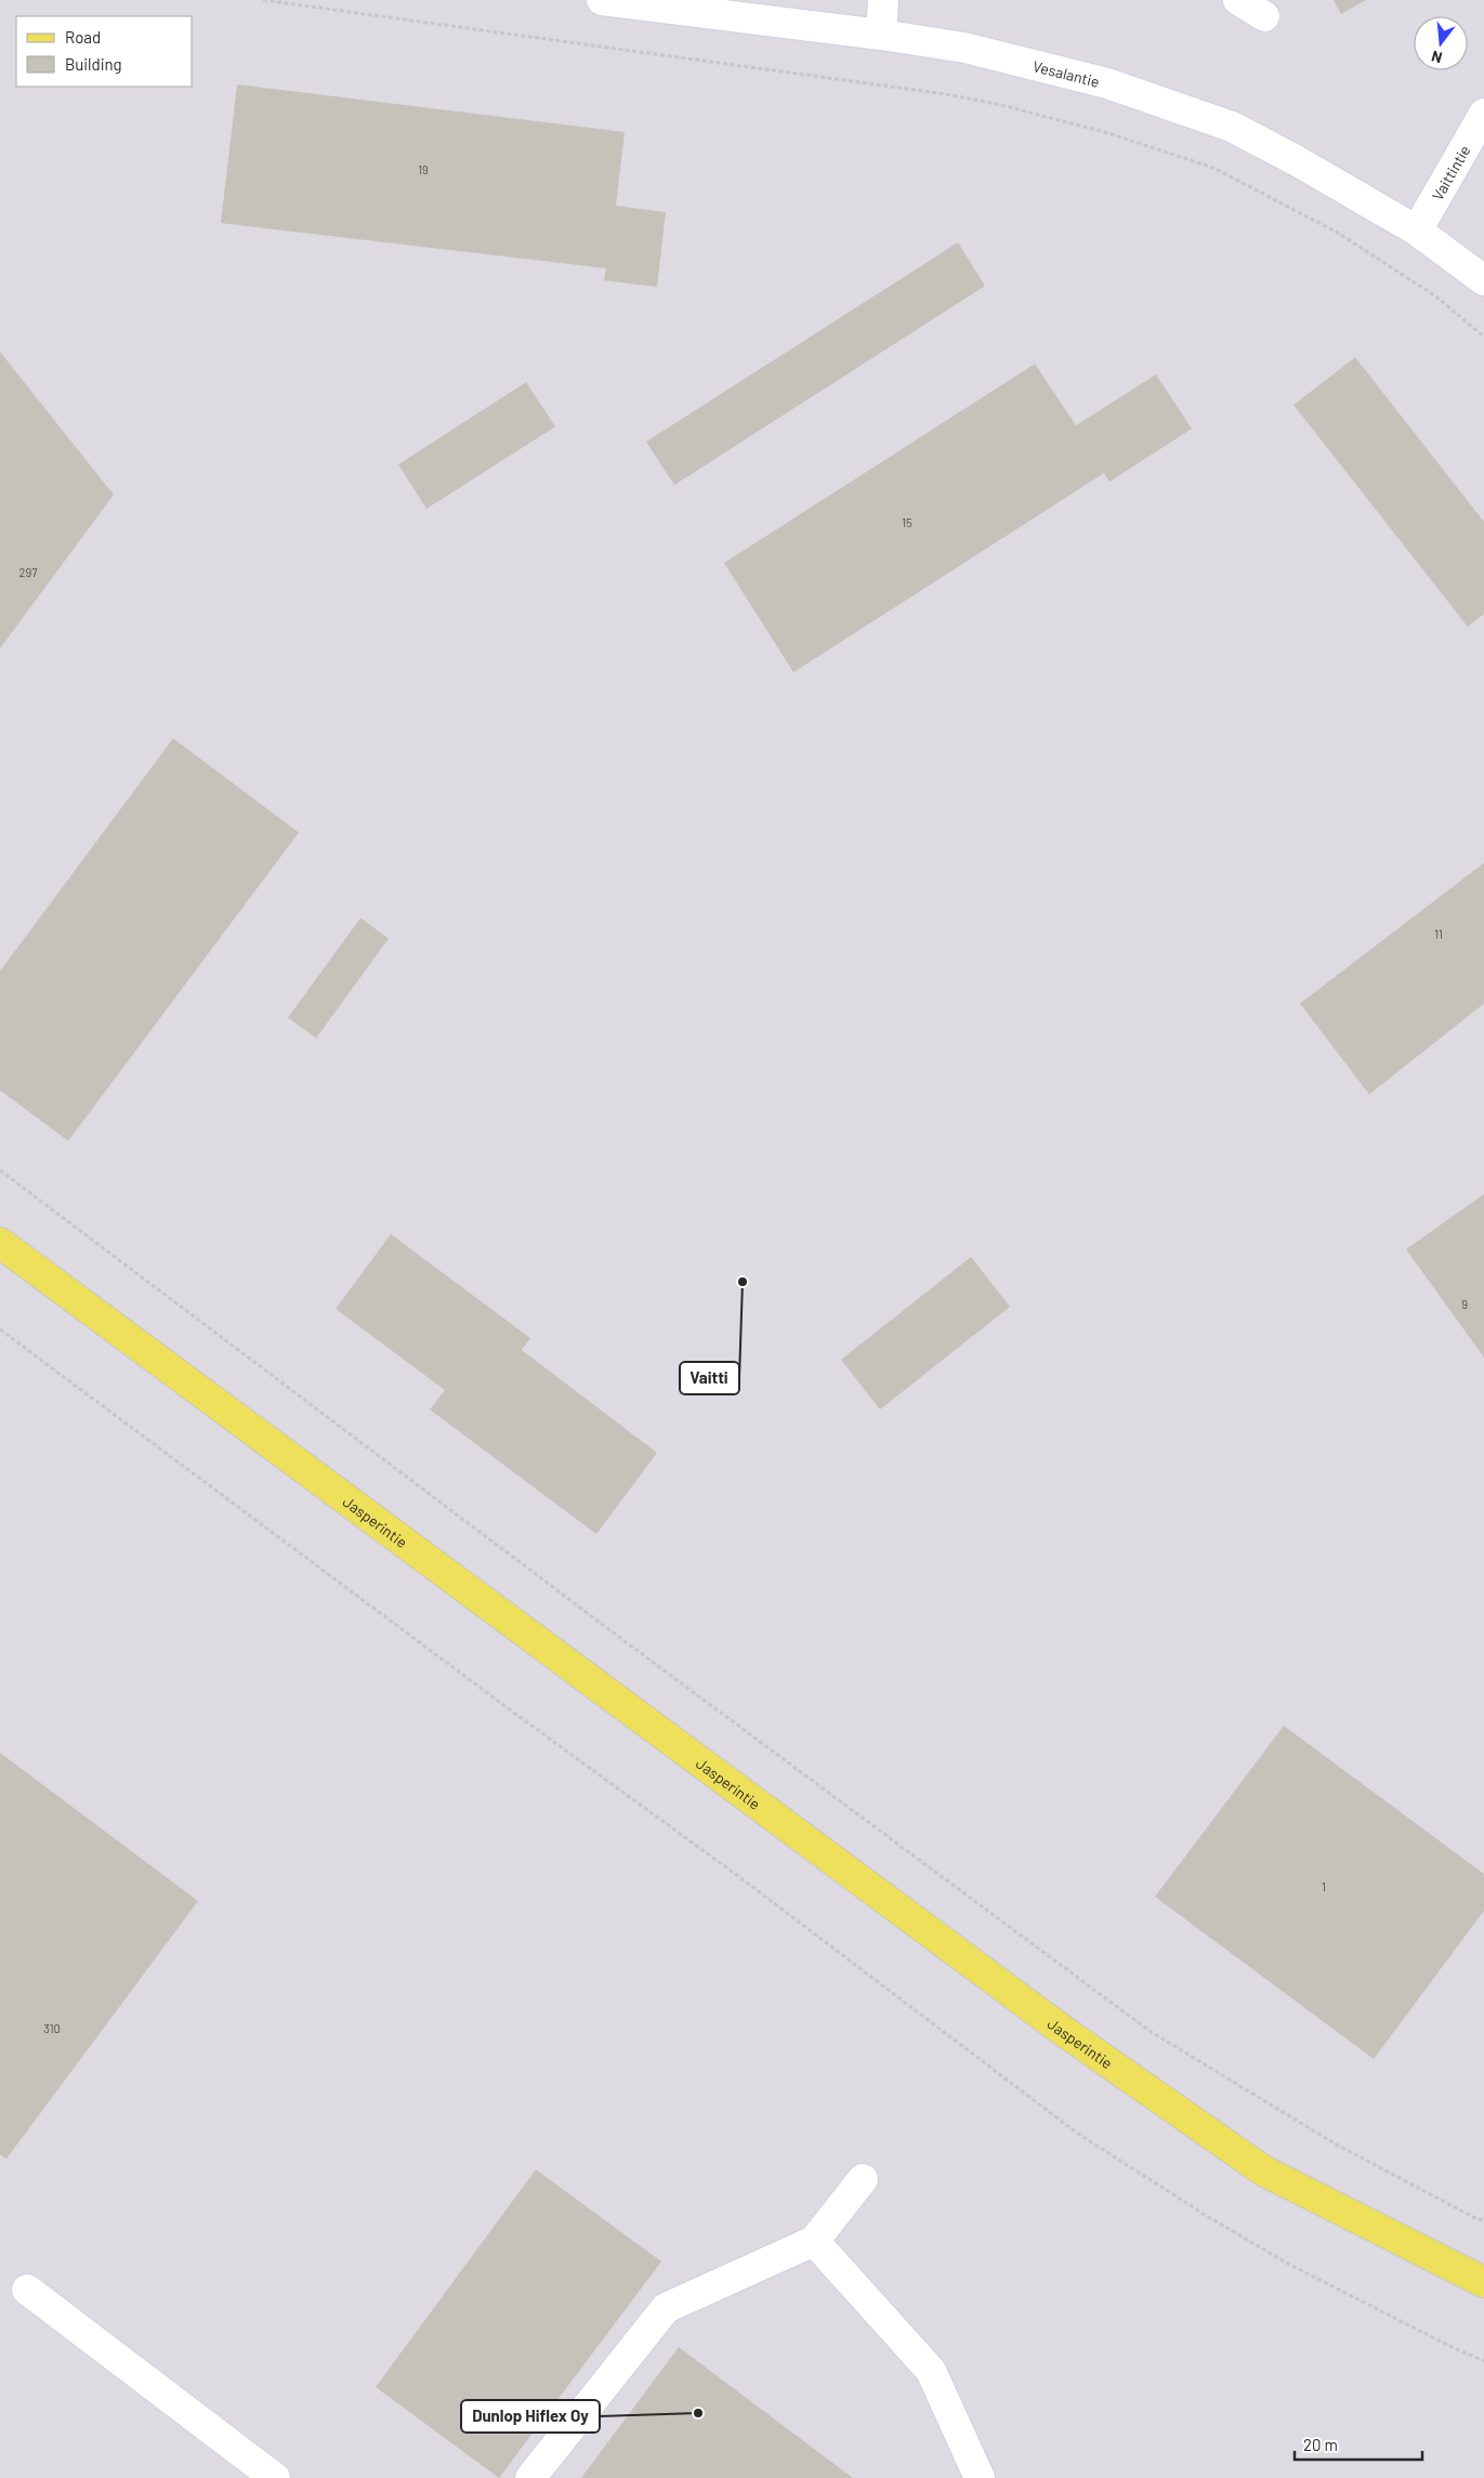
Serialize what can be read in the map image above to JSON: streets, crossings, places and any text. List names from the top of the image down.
{
  "streets": {
    "main road": ["Jasperintie"],
    "street": ["Vesalantie", "Vaittintie"]
  },
  "crossings": [
    ["Vesalantie", "Vaittintie"]
  ],
  "places": ["Vaitti", "Dunlop Hiflex Oy"],
  "house_numbers": [
    "19",
    "15",
    "297",
    "11",
    "9",
    "1",
    "310"
  ],
  "legend": ["Road", "Building"],
  "scale_bar": "20 m",
  "north": "bottom"
}
